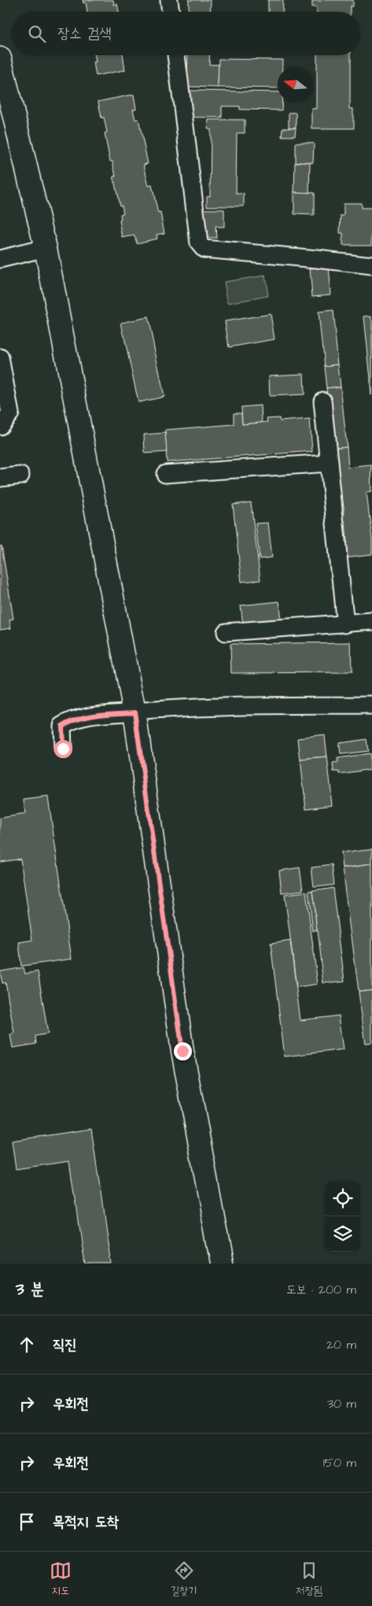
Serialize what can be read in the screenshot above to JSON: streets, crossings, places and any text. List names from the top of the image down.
{
  "north": "left",
  "page": {
    "search": "장소 검색",
    "heading": ["3 분", "도보 · 200 m"],
    "list": [
      ["직진", "20 m"],
      ["우회전", "30 m"],
      ["우회전", "150 m"],
      "목적지 도착"
    ],
    "nav": ["지도", "길찾기", "저장됨"]
  }
}
